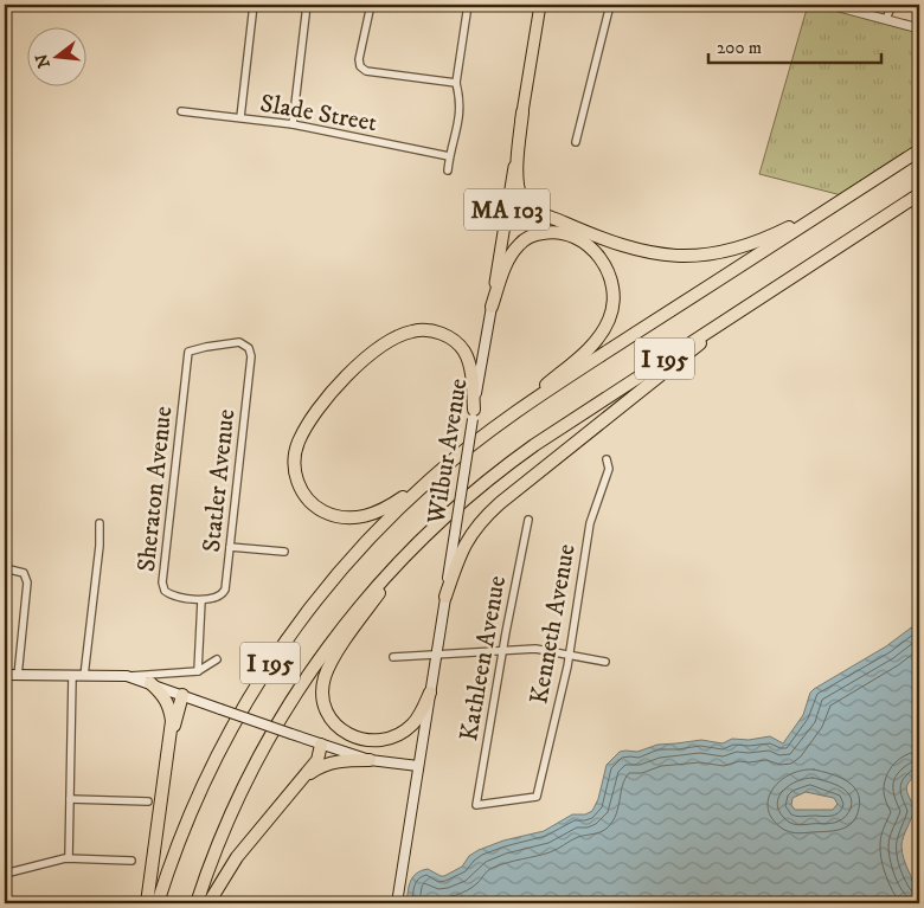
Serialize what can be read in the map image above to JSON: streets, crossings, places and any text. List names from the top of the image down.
{
  "streets": {
    "highway": ["I 195"],
    "main road": ["MA 103", "Wilbur Avenue"],
    "street": [
      "Slade Street",
      "Statler Avenue",
      "Sheraton Avenue",
      "Kenneth Avenue",
      "Kathleen Avenue"
    ]
  },
  "crossings": [
    ["Statler Avenue", "Sheraton Avenue"],
    ["Kenneth Avenue", "Kathleen Avenue"]
  ],
  "scale_bar": "200 m",
  "north": "left"
}
